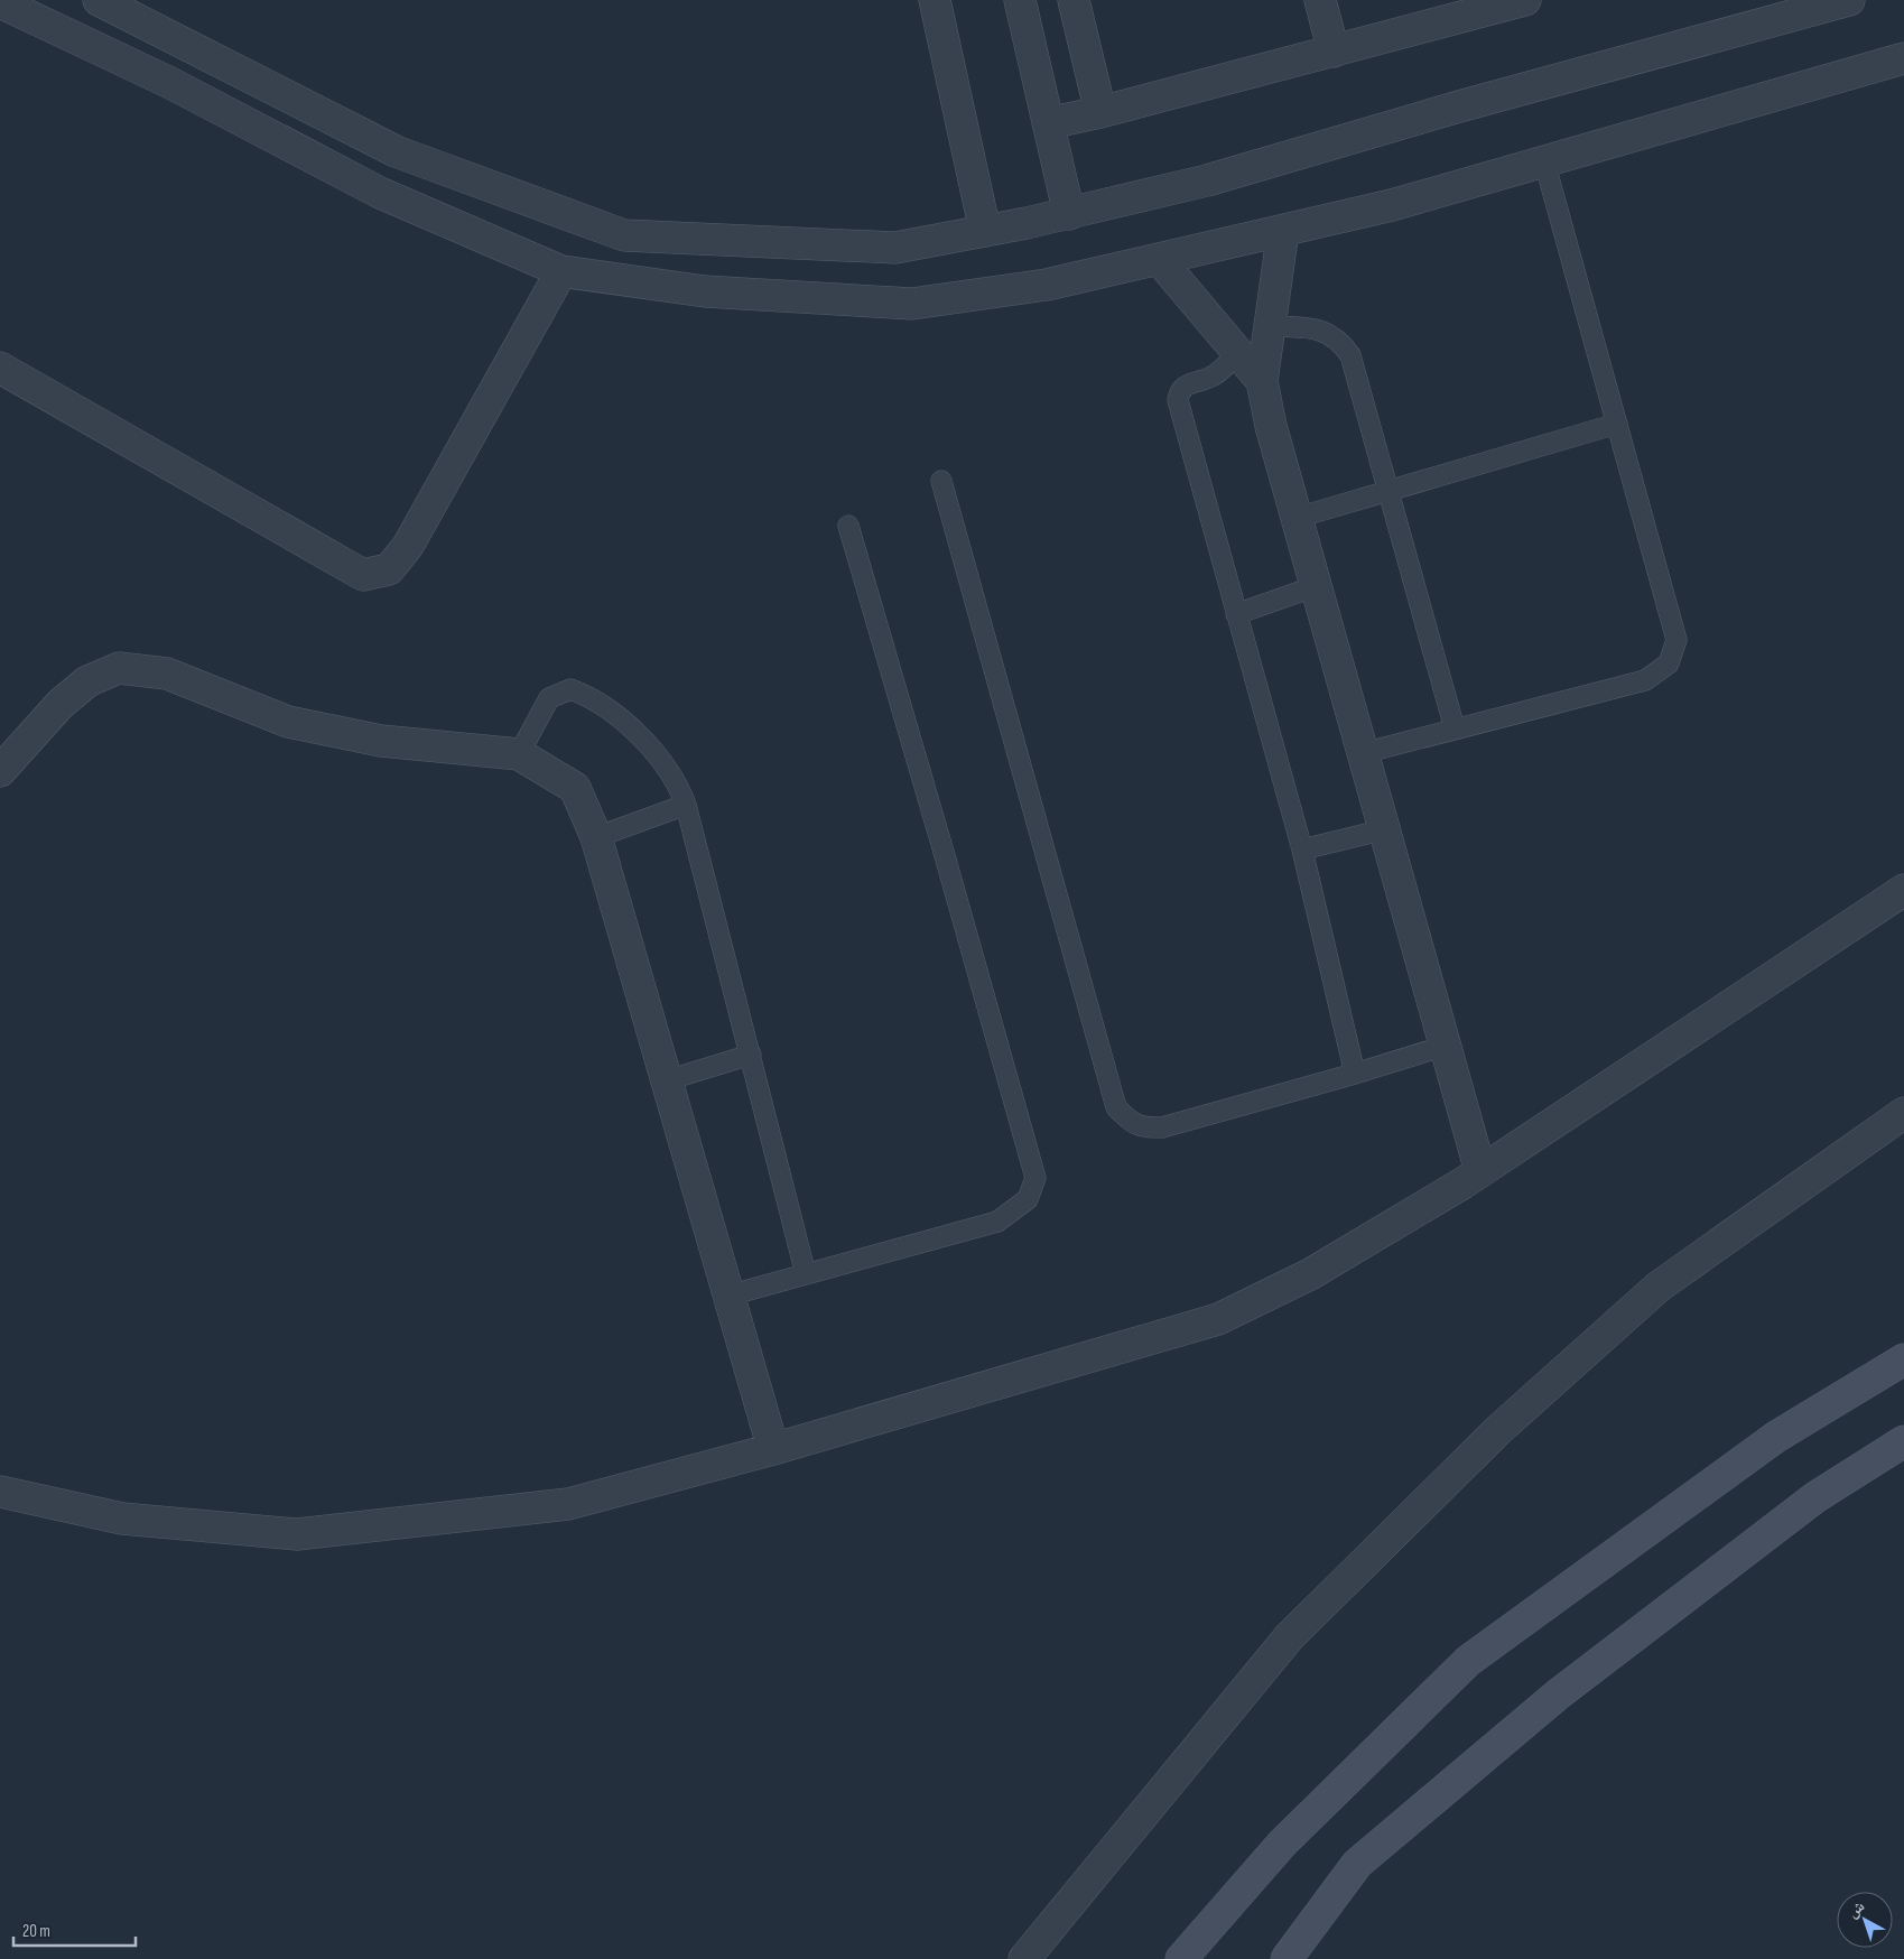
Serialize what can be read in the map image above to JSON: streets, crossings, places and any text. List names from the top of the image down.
{
  "scale_bar": "20 m",
  "north": "top left"
}
